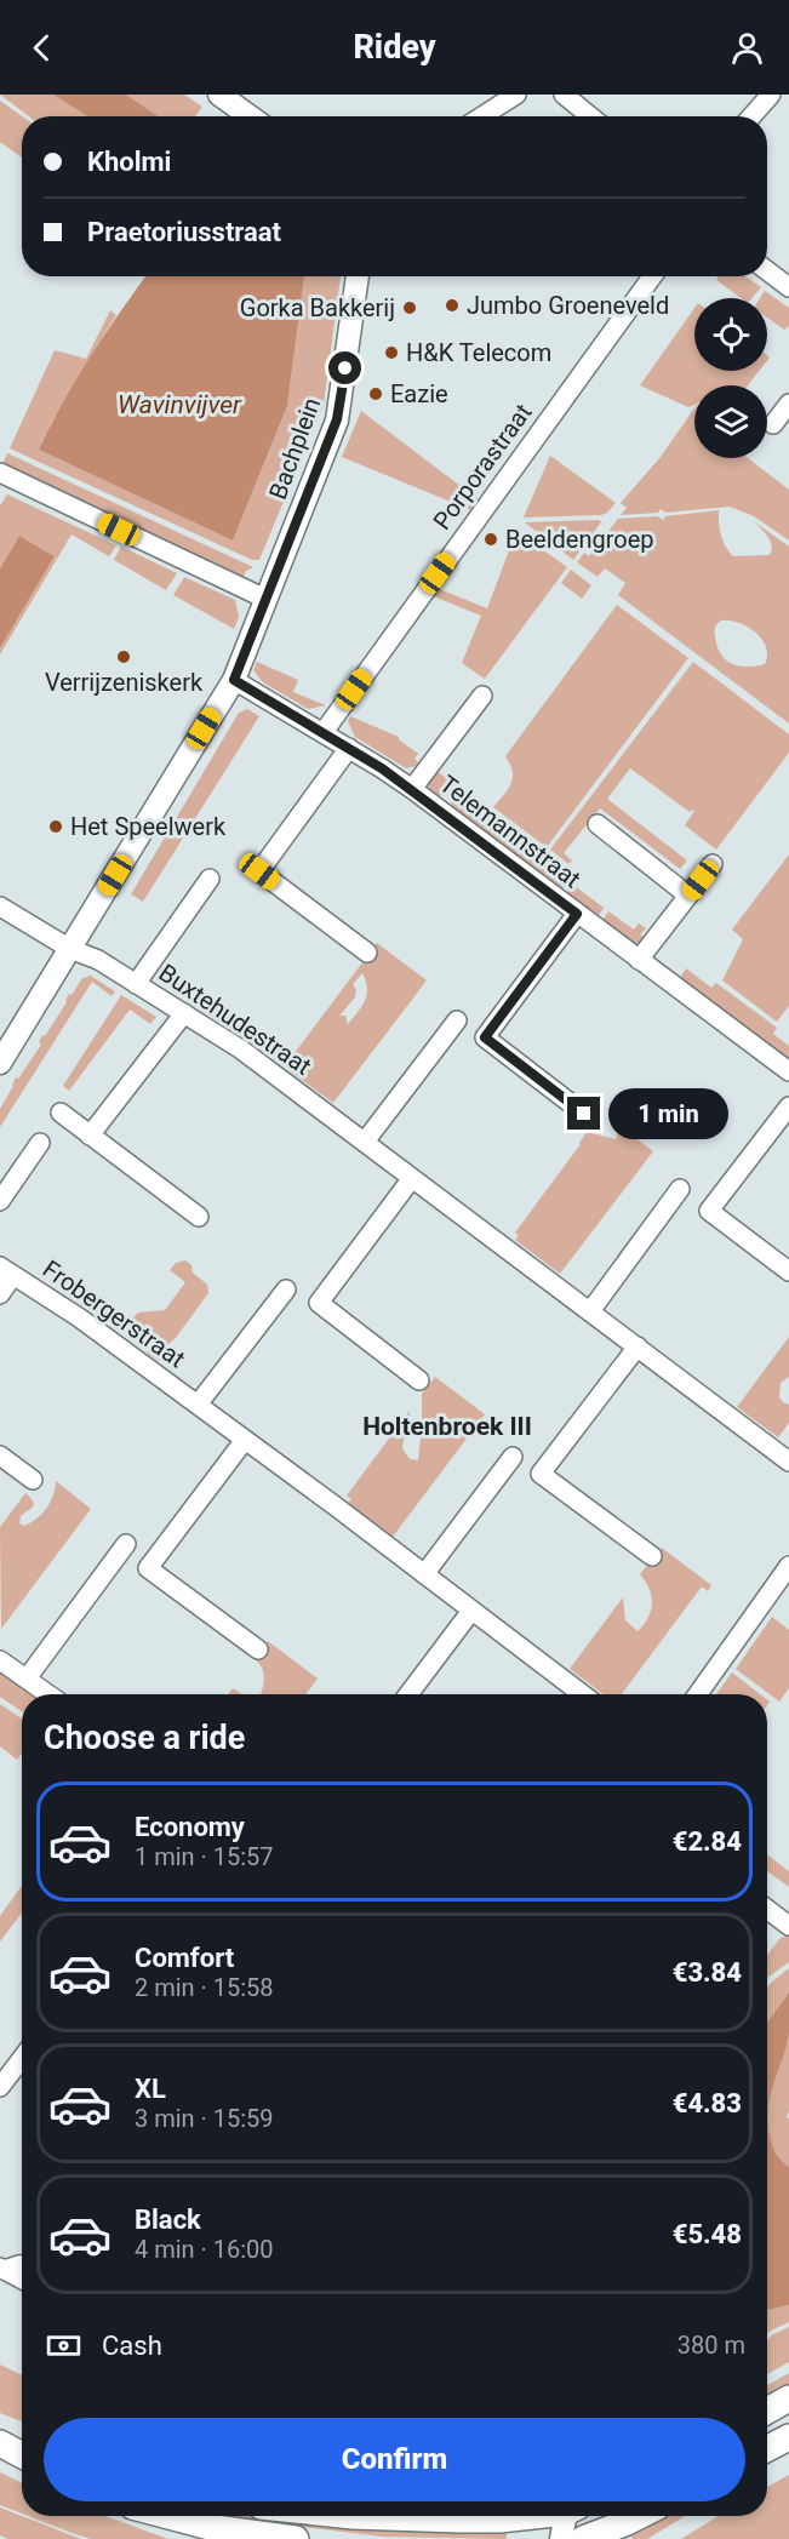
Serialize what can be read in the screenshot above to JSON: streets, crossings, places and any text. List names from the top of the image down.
{
  "streets": {
    "street": [
      "Bachplein",
      "Porporastraat",
      "Telemannstraat",
      "Buxtehudestraat",
      "Frobergerstraat"
    ]
  },
  "crossings": [
    ["Bachplein", "Telemannstraat"],
    ["Bachplein", "Buxtehudestraat"],
    ["Porporastraat", "Telemannstraat"]
  ],
  "districts": ["Holtenbroek III"],
  "water": ["Wavinvijver"],
  "places": [
    "Jumbo Groeneveld",
    "Gorka Bakkerij",
    "H&K Telecom",
    "Eazie",
    "Beeldengroep",
    "Verrijzeniskerk",
    "Het Speelwerk"
  ],
  "page": {
    "header": "Ridey",
    "banner": ["Kholmi", "Praetoriusstraat"],
    "bubble": "1 min",
    "heading": "Choose a ride",
    "list": [
      {
        "name": "Economy",
        "note": "1 min · 15:57",
        "value": "€2.84"
      },
      {
        "name": "Comfort",
        "note": "2 min · 15:58",
        "value": "€3.84"
      },
      {
        "name": "XL",
        "note": "3 min · 15:59",
        "value": "€4.83"
      },
      {
        "name": "Black",
        "note": "4 min · 16:00",
        "value": "€5.48"
      }
    ],
    "pay": ["Cash", "380 m"],
    "buttons": "Confirm"
  }
}
